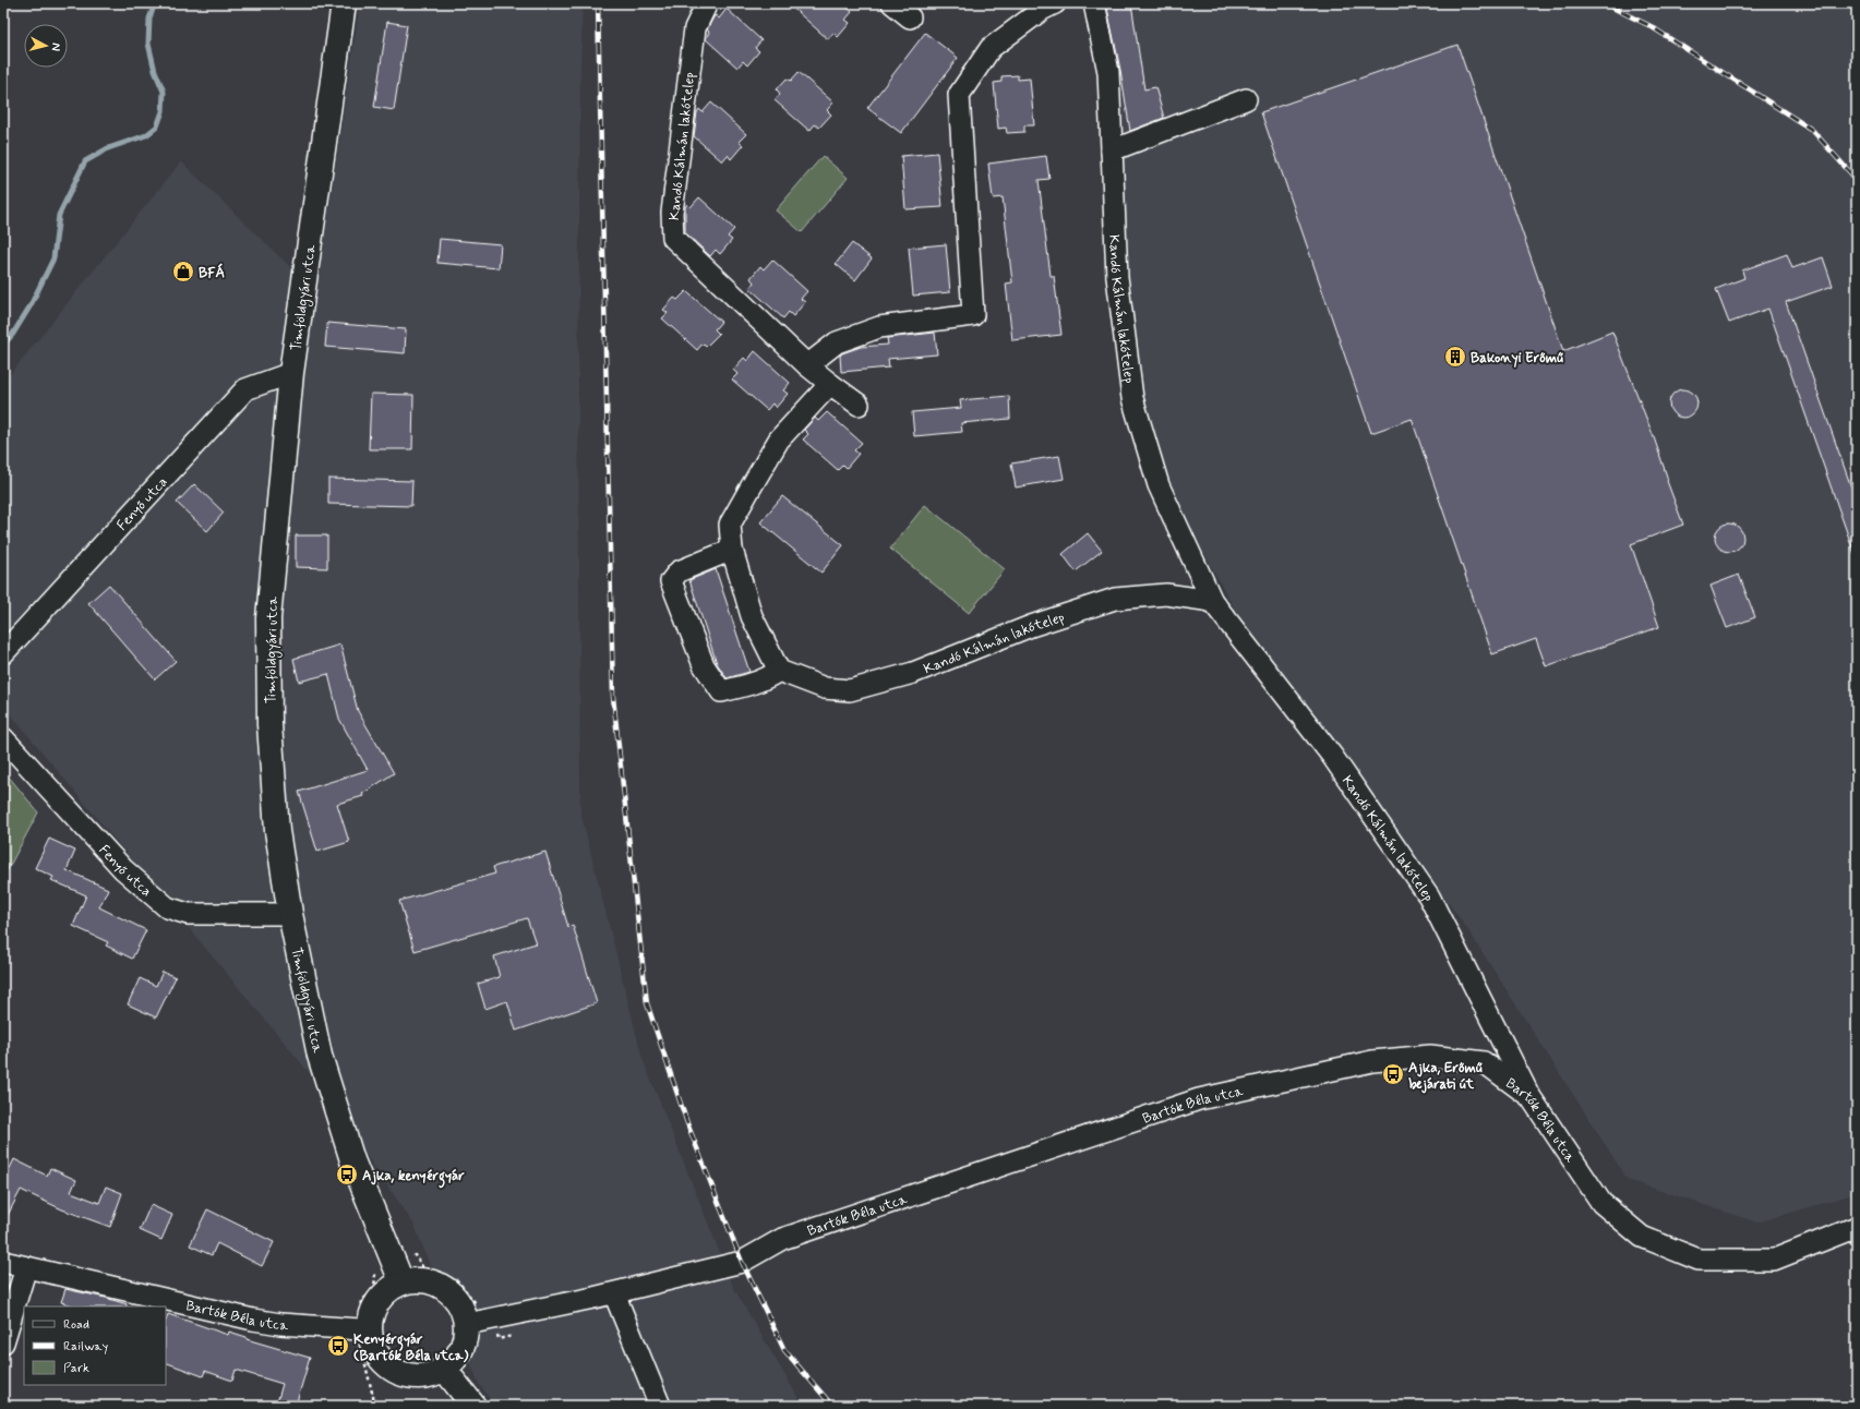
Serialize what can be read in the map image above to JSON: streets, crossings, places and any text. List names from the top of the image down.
{
  "streets": {
    "main road": ["Timföldgyári utca"],
    "street": ["Kandó Kálmán lakótelep", "Fenyő utca", "Bartók Béla utca"]
  },
  "crossings": [
    ["Kandó Kálmán lakótelep", "Bartók Béla utca"],
    ["Timföldgyári utca", "Fenyő utca"],
    ["Timföldgyári utca", "Bartók Béla utca"]
  ],
  "places": {
    "shop": ["BFÁ"],
    "building": ["Bakonyi Erőmű"],
    "bus stop": ["Ajka, Erőmű bejárati út", "Ajka, kenyérgyár", "Kenyérgyár (Bartók Béla utca)"]
  },
  "legend": ["Road", "Railway", "Park"],
  "north": "right"
}
